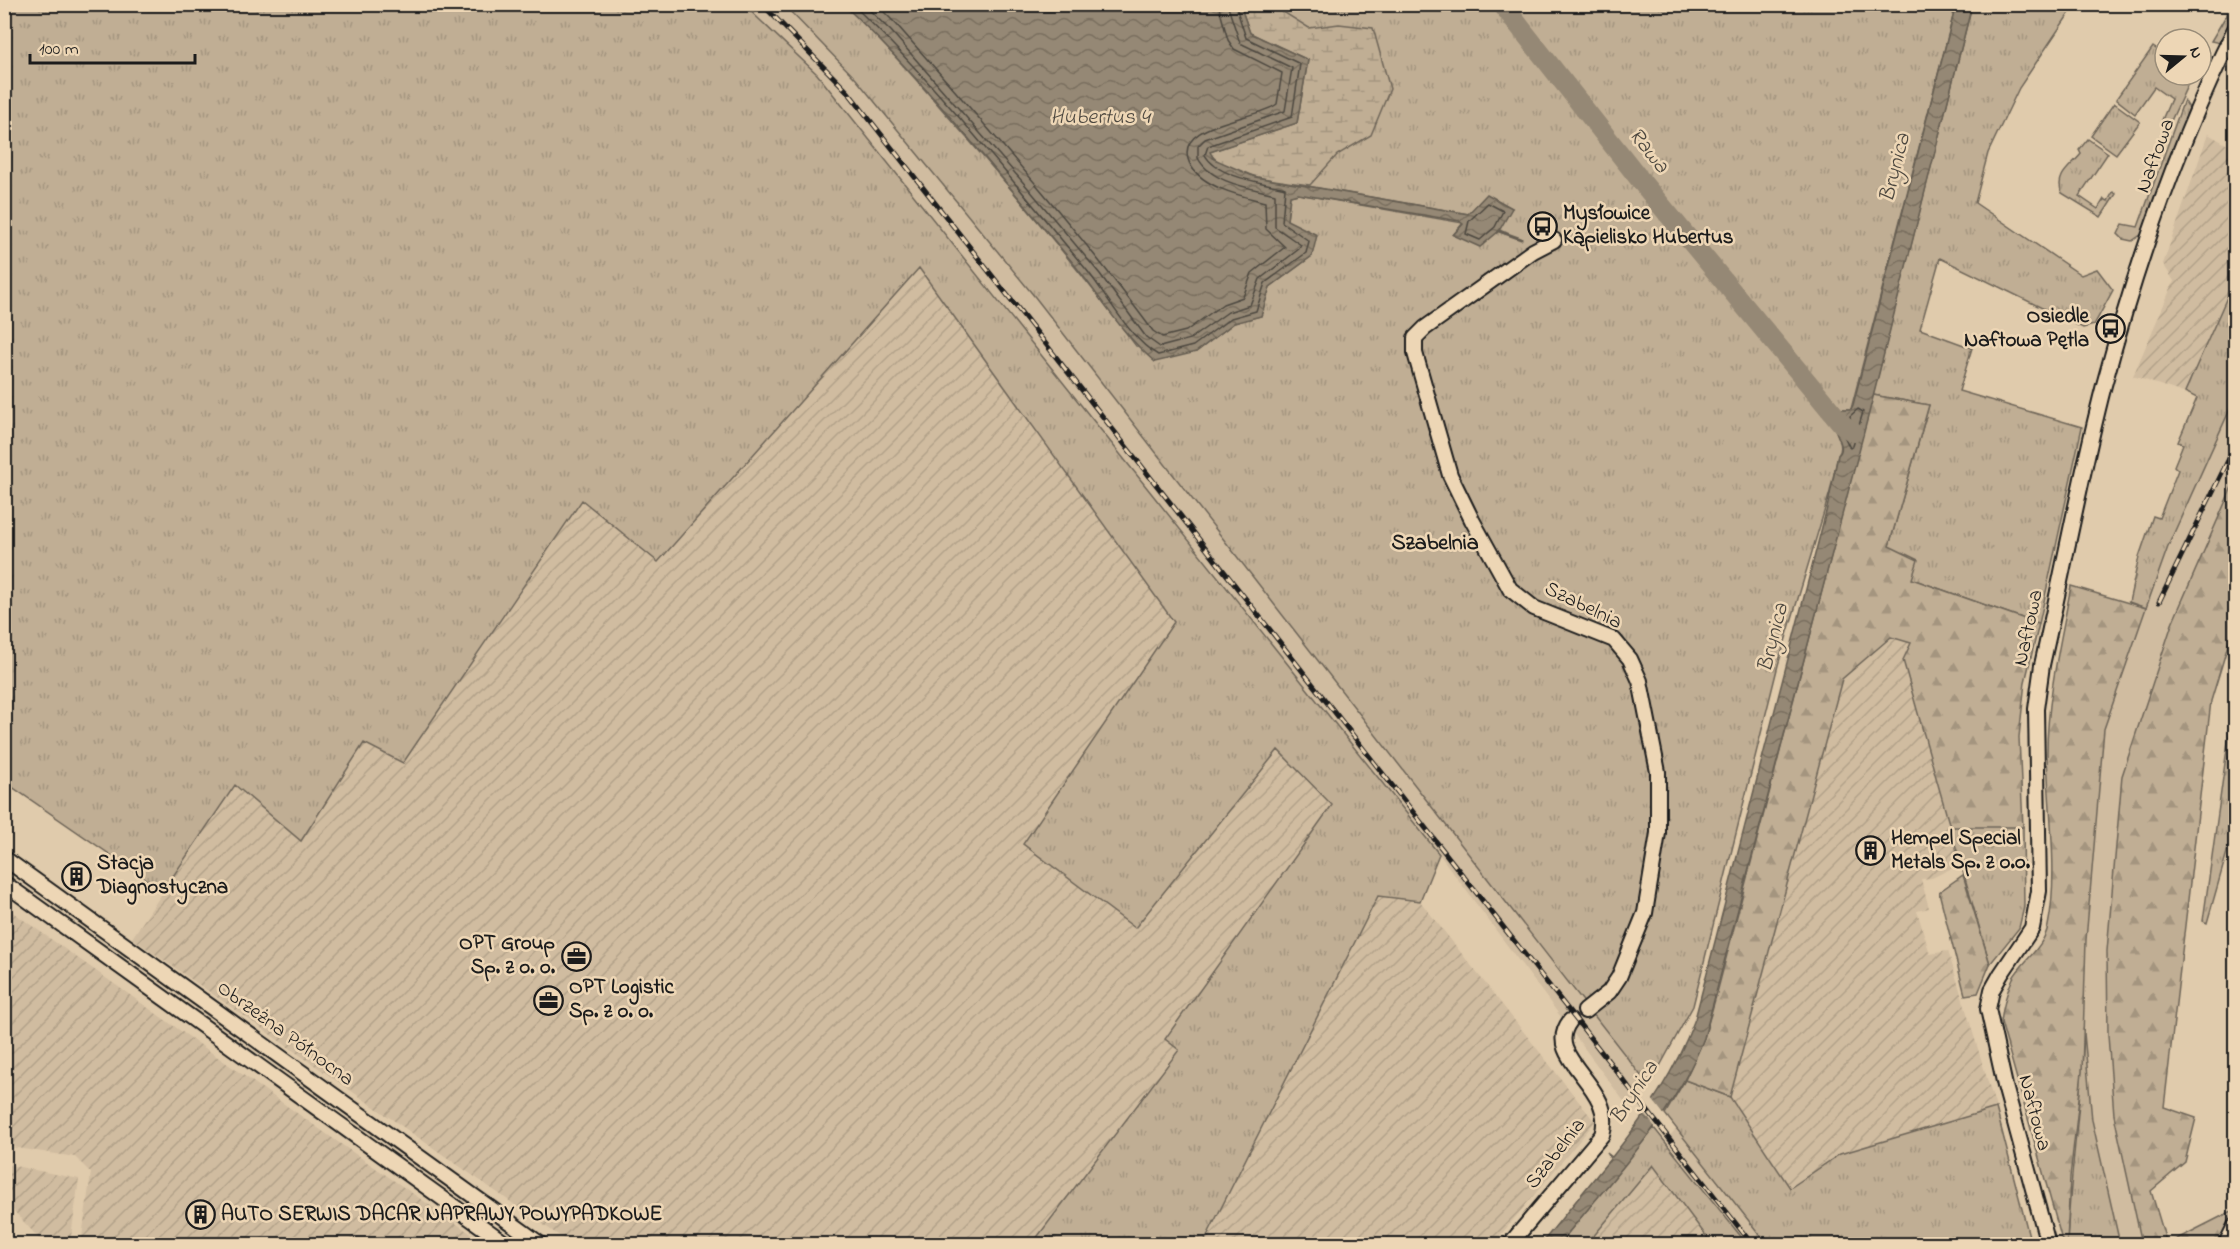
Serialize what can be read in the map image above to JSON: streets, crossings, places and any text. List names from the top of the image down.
{
  "streets": {
    "street": ["Naftowa", "Szabelnia", "Obrzeżna Północna"]
  },
  "districts": ["Szabelnia"],
  "water": ["Hubertus 4", "Rawa", "Brynica"],
  "places": {
    "bus stop": ["Mysłowice Kąpielisko Hubertus", "Osiedle Naftowa Pętla"],
    "building": ["Hempel Special Metals Sp. z o.o.", "Stacja Diagnostyczna", "AUTO SERWIS DACAR NAPRAWY POWYPADKOWE"],
    "office": ["OPT Group Sp. z o. o.", "OPT Logistic Sp. z o. o."]
  },
  "scale_bar": "100 m",
  "north": "right"
}
